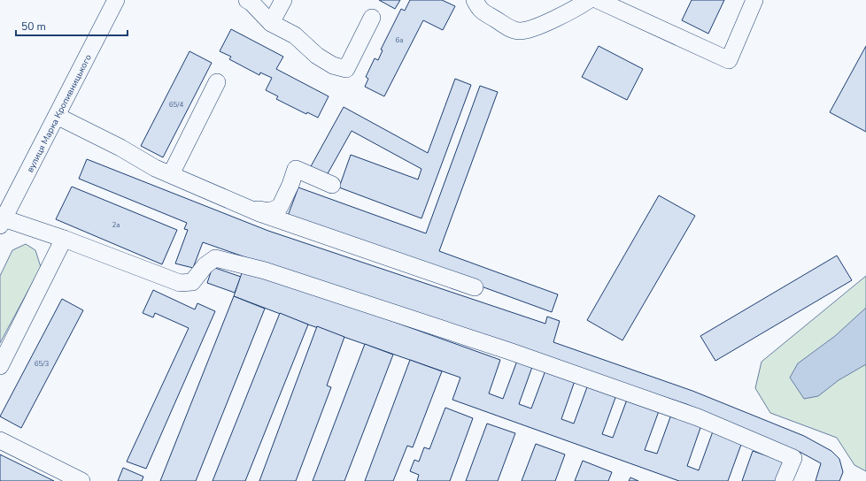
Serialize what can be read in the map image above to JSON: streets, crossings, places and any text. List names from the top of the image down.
{
  "streets": {
    "street": ["вулиця Марка Кропивницького"]
  },
  "house_numbers": [
    "6а",
    "65/4",
    "2а",
    "65/3"
  ],
  "scale_bar": "50 m"
}
